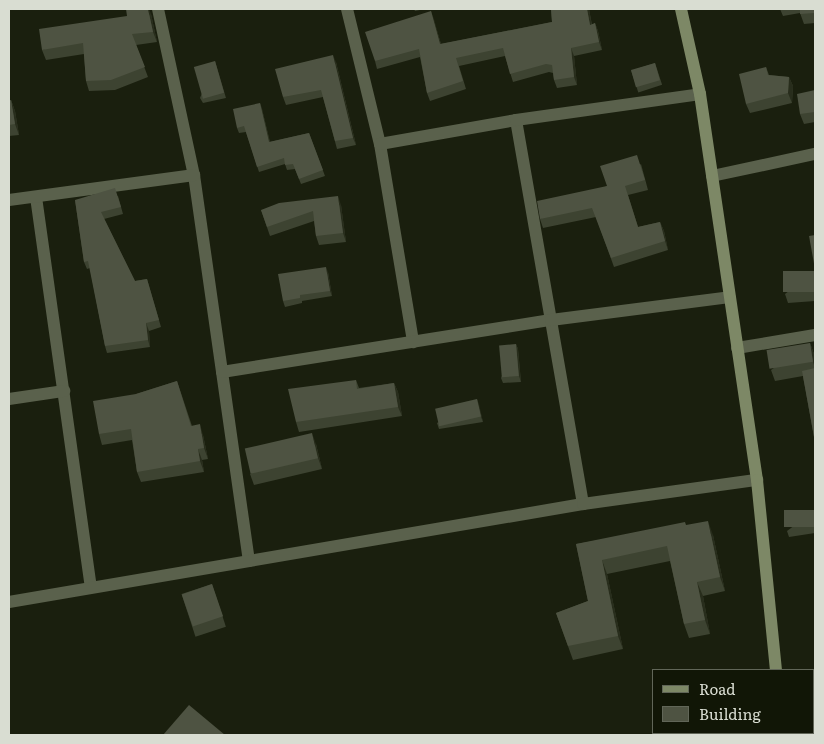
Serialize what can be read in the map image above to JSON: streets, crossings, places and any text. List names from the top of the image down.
{
  "legend": ["Road", "Building"]
}
